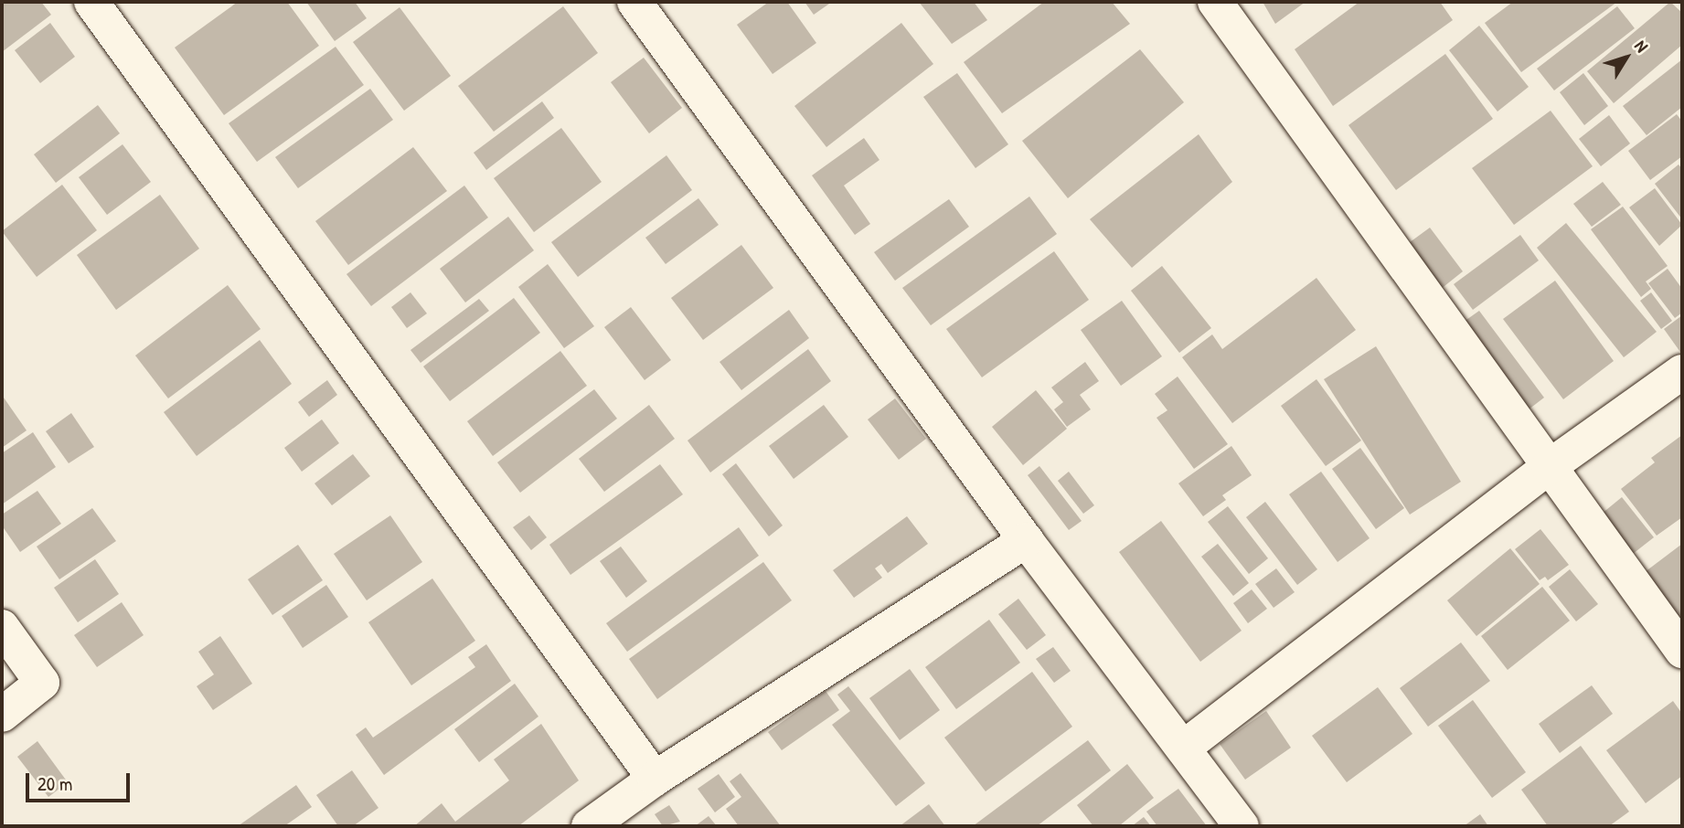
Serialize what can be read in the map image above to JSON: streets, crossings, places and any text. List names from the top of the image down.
{
  "scale_bar": "20 m",
  "north": "top right"
}
